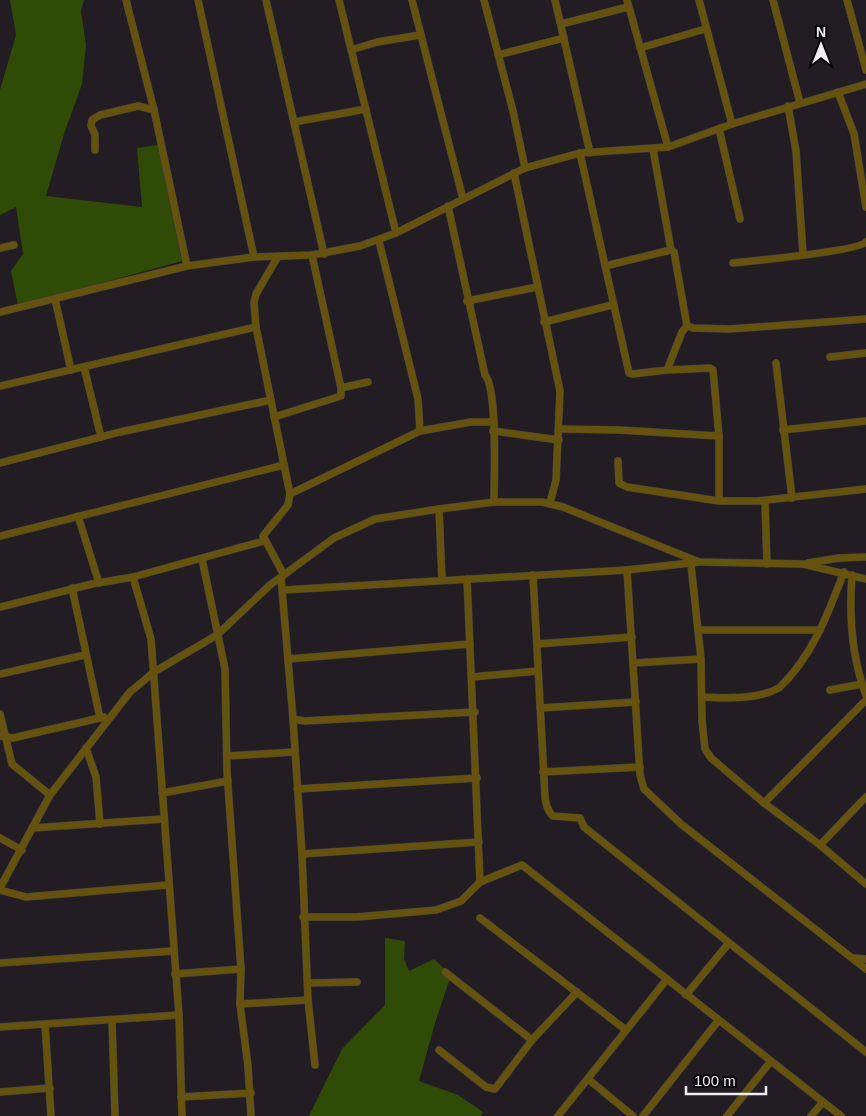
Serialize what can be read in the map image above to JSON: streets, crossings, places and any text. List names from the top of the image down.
{
  "scale_bar": "100 m",
  "north": "top"
}
